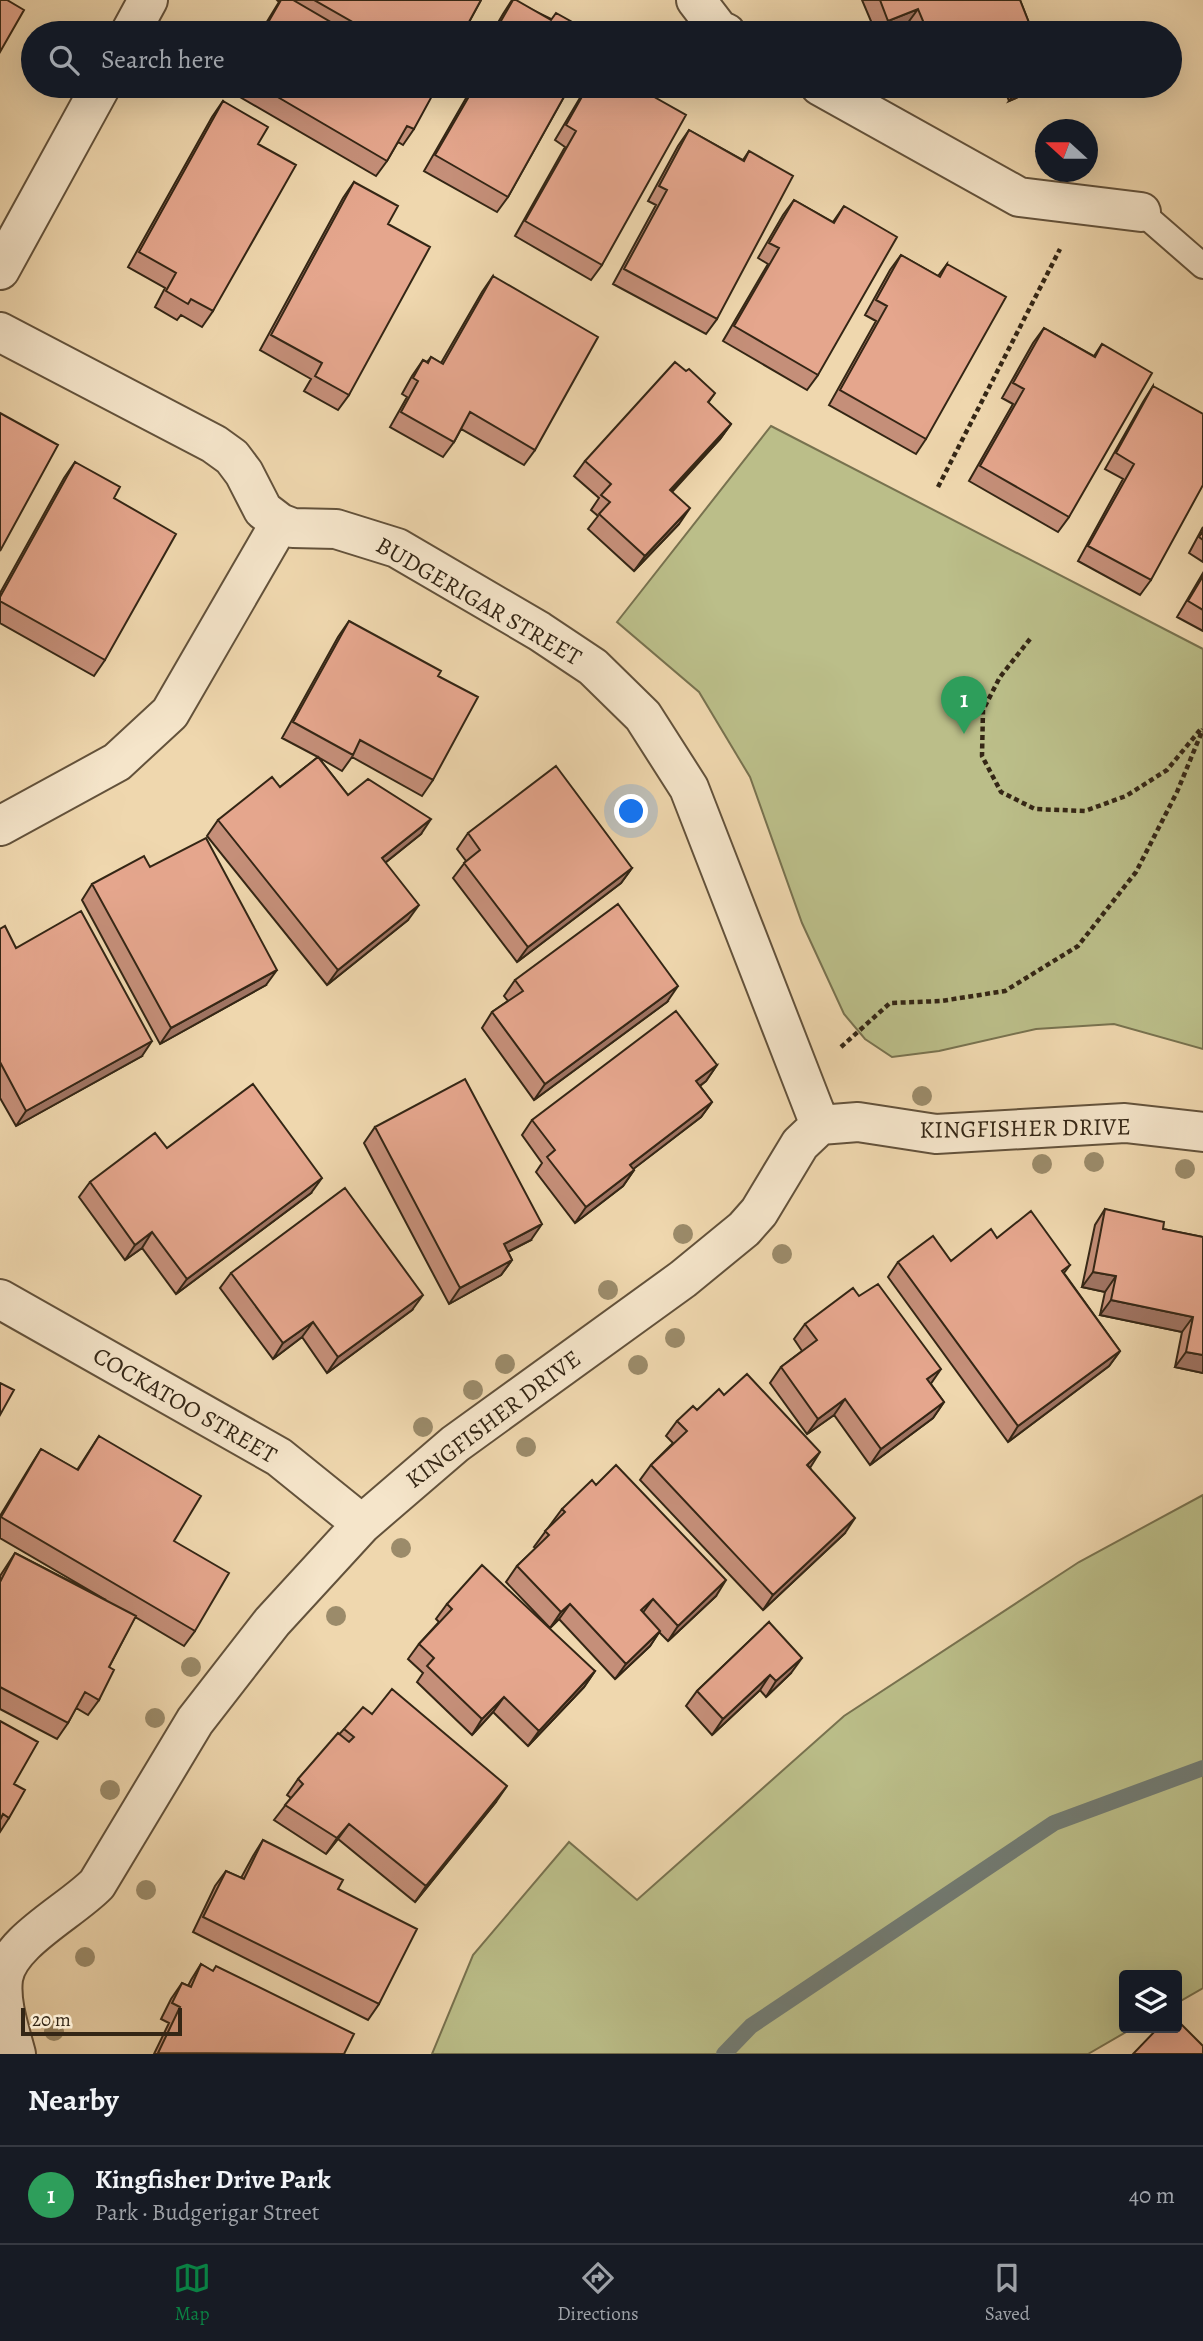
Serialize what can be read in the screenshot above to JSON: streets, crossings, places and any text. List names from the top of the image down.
{
  "streets": {
    "street": ["BUDGERIGAR STREET", "KINGFISHER DRIVE", "COCKATOO STREET"]
  },
  "crossings": [
    ["BUDGERIGAR STREET", "KINGFISHER DRIVE"],
    ["KINGFISHER DRIVE", "COCKATOO STREET"]
  ],
  "scale_bar": "20 m",
  "north": "left",
  "page": {
    "search": "Search here",
    "pins": "1",
    "scale": "20 m",
    "heading": "Nearby",
    "list": [
      {
        "mark": "1",
        "name": "Kingfisher Drive Park",
        "note": "Park · Budgerigar Street",
        "value": "40 m"
      }
    ],
    "nav": ["Map", "Directions", "Saved"]
  }
}
